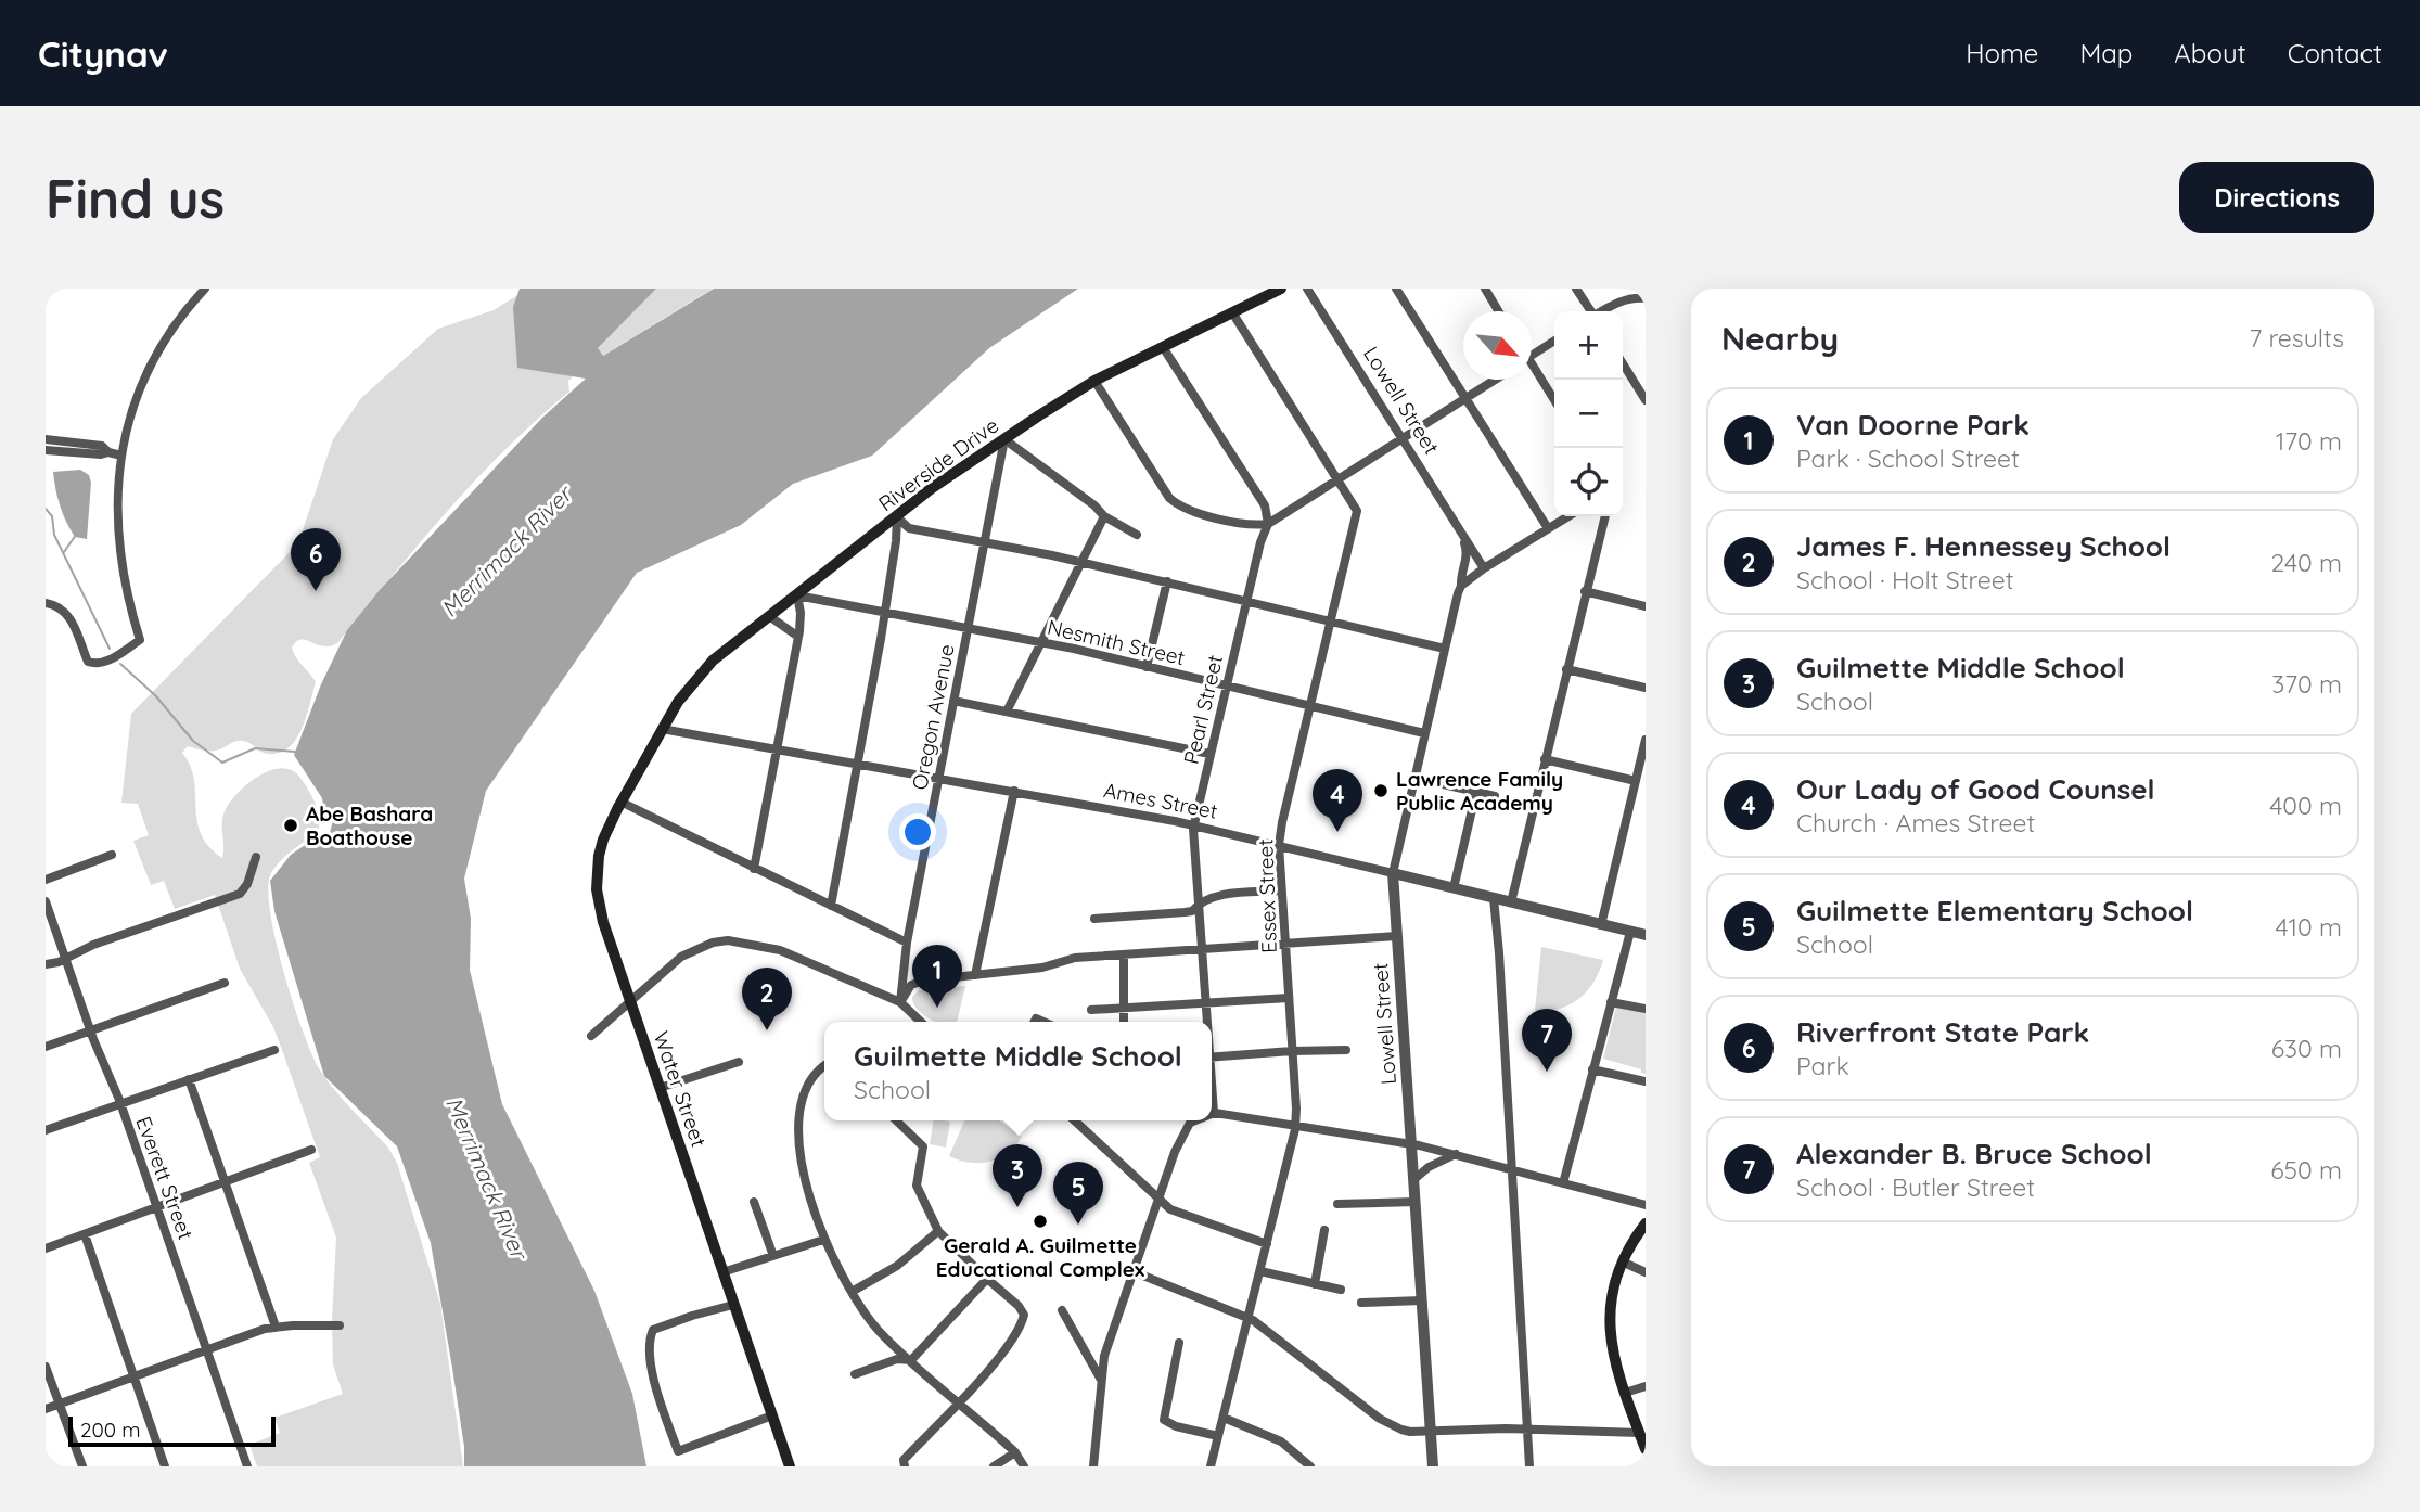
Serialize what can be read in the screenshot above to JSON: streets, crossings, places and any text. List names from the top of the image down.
{
  "streets": {
    "main road": ["Riverside Drive", "Water Street"],
    "street": [
      "Lowell Street",
      "Nesmith Street",
      "Pearl Street",
      "Oregon Avenue",
      "Ames Street",
      "Essex Street",
      "Everett Street"
    ]
  },
  "crossings": [
    ["Lowell Street", "Nesmith Street"],
    ["Lowell Street", "Ames Street"],
    ["Riverside Drive", "Nesmith Street"],
    ["Riverside Drive", "Oregon Avenue"],
    ["Riverside Drive", "Ames Street"],
    ["Riverside Drive", "Essex Street"],
    ["Riverside Drive", "Water Street"],
    ["Nesmith Street", "Pearl Street"],
    ["Nesmith Street", "Oregon Avenue"],
    ["Nesmith Street", "Essex Street"],
    ["Pearl Street", "Ames Street"],
    ["Oregon Avenue", "Ames Street"],
    ["Ames Street", "Essex Street"],
    ["Ames Street", "Water Street"]
  ],
  "water": ["Merrimack River"],
  "places": ["Lawrence Family Public Academy", "Abe Bashara Boathouse", "Gerald A. Guilmette Educational Complex"],
  "scale_bar": "200 m",
  "north": "bottom right",
  "page": {
    "header": "Citynav",
    "nav": [
      "Home",
      "Map",
      "About",
      "Contact"
    ],
    "buttons": "Directions",
    "title": "Find us",
    "heading": ["Nearby", "7 results"],
    "map_buttons": ["+", "−"],
    "list": [
      {
        "mark": "1",
        "name": "Van Doorne Park",
        "note": "Park · School Street",
        "value": "170 m"
      },
      {
        "mark": "2",
        "name": "James F. Hennessey School",
        "note": "School · Holt Street",
        "value": "240 m"
      },
      {
        "mark": "3",
        "name": "Guilmette Middle School",
        "note": "School",
        "value": "370 m"
      },
      {
        "mark": "4",
        "name": "Our Lady of Good Counsel",
        "note": "Church · Ames Street",
        "value": "400 m"
      },
      {
        "mark": "5",
        "name": "Guilmette Elementary School",
        "note": "School",
        "value": "410 m"
      },
      {
        "mark": "6",
        "name": "Riverfront State Park",
        "note": "Park",
        "value": "630 m"
      },
      {
        "mark": "7",
        "name": "Alexander B. Bruce School",
        "note": "School · Butler Street",
        "value": "650 m"
      }
    ],
    "pins": [
      "6",
      "4",
      "1",
      "2",
      "7",
      "3",
      "5"
    ],
    "popup": ["Guilmette Middle School", "School"],
    "scale": "200 m"
  }
}
